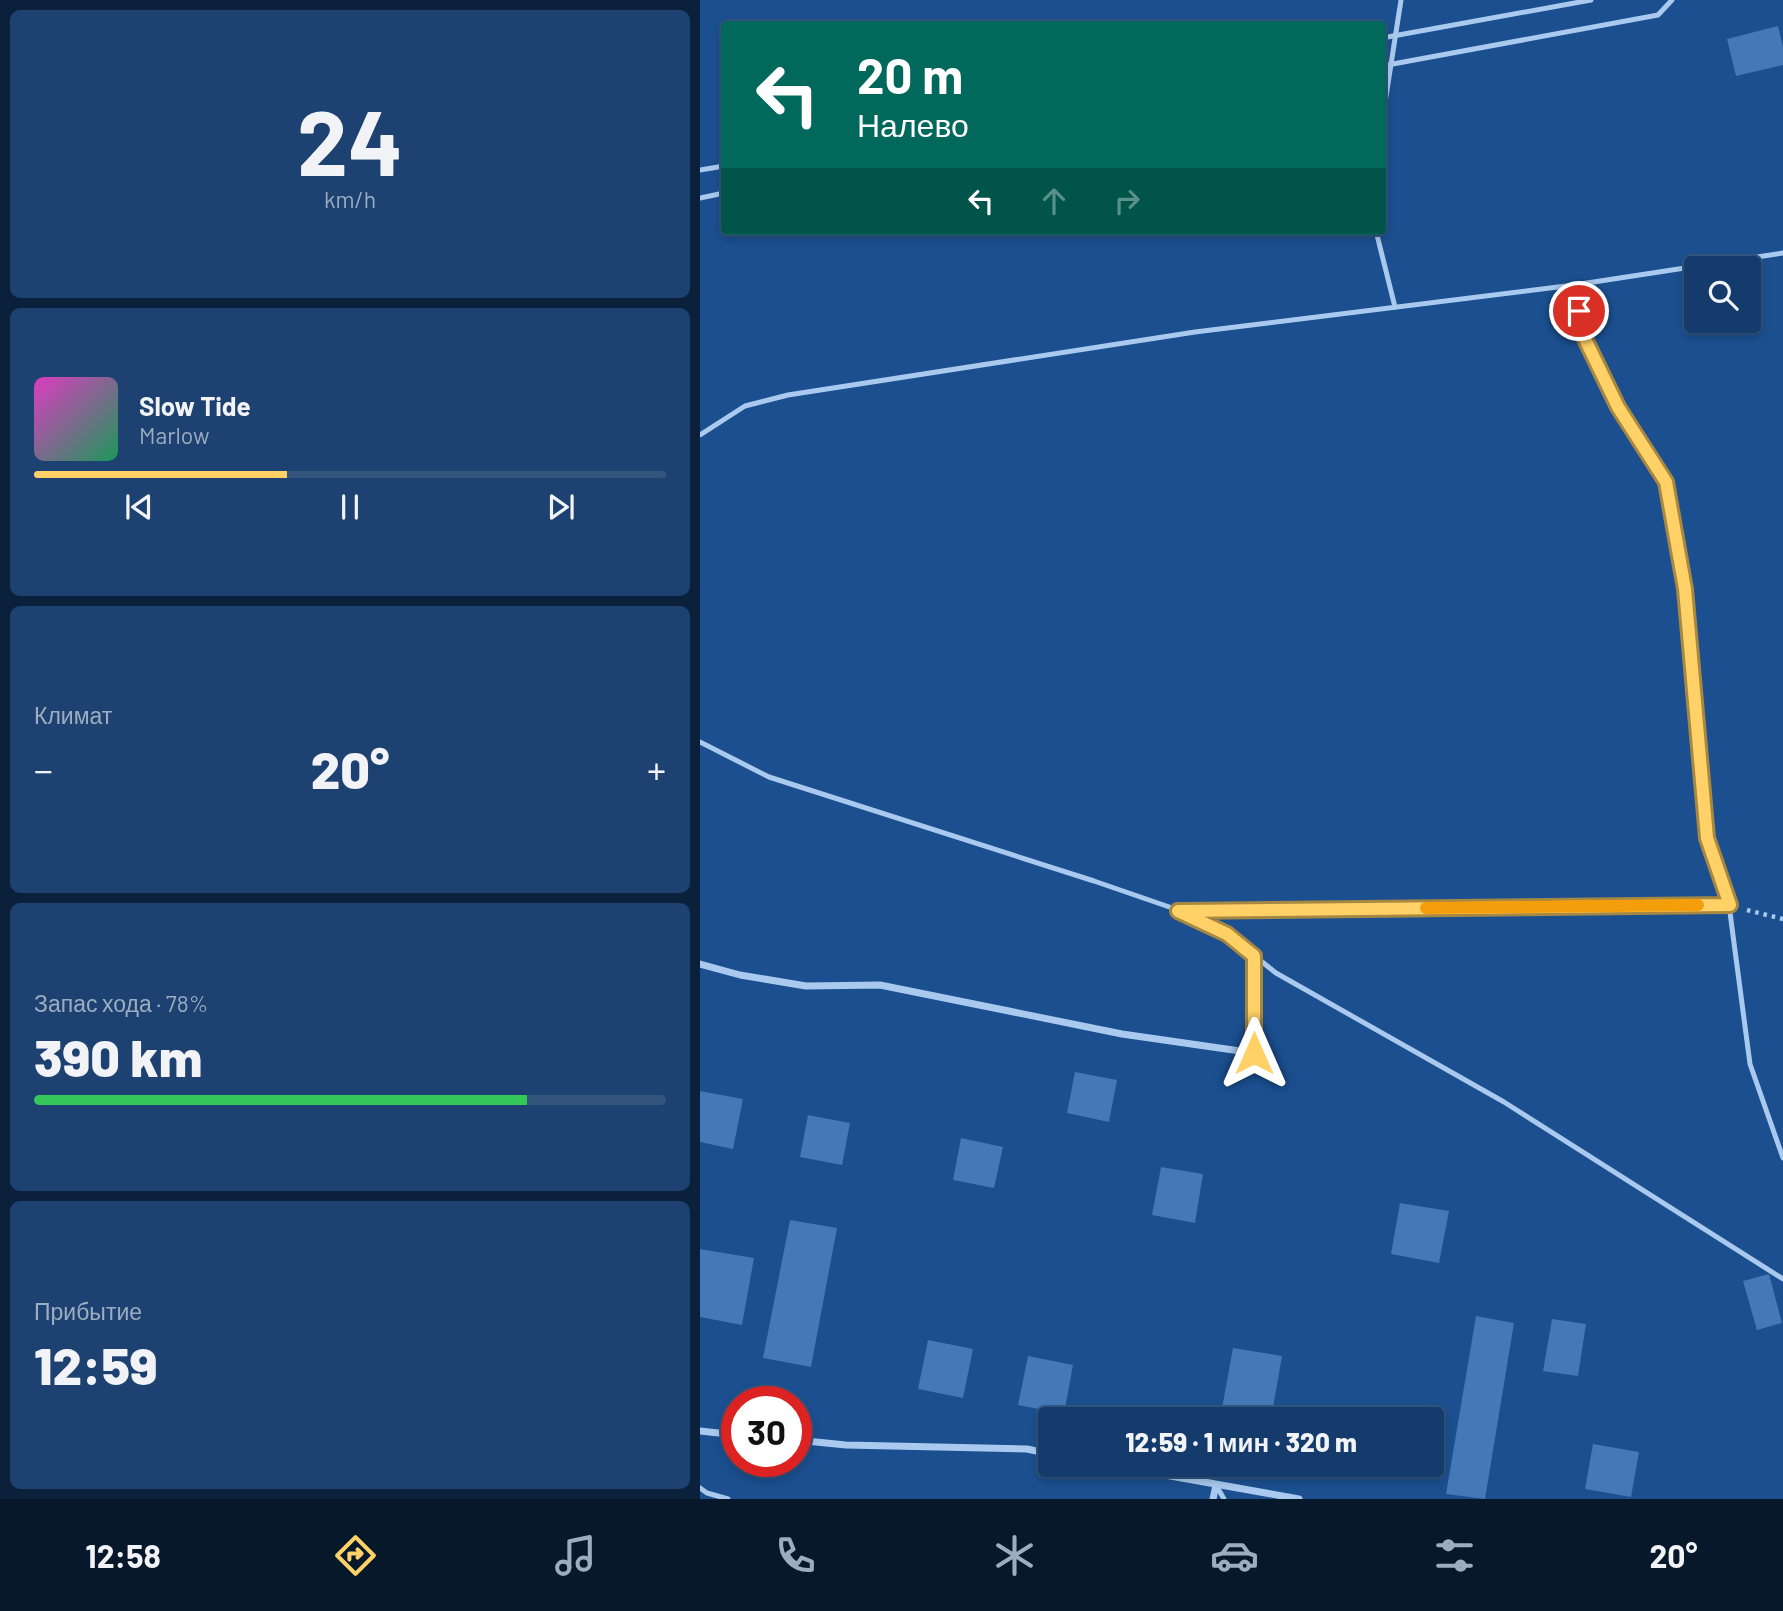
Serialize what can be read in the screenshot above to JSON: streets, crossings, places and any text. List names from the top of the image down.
{
  "page": {
    "tile": [
      ["24", "km/h"],
      "Климат",
      ["Запас хода · 78%", "390 km"],
      ["Прибытие", "12:59"]
    ],
    "turn": ["20 m", "Налево"],
    "song": ["Slow Tide", "Marlow"],
    "heat": ["−", "20°", "+"],
    "limit": "30",
    "trip": "12:59 · 1 мин · 320 m",
    "tabs": ["12:58", "20°"]
  }
}
